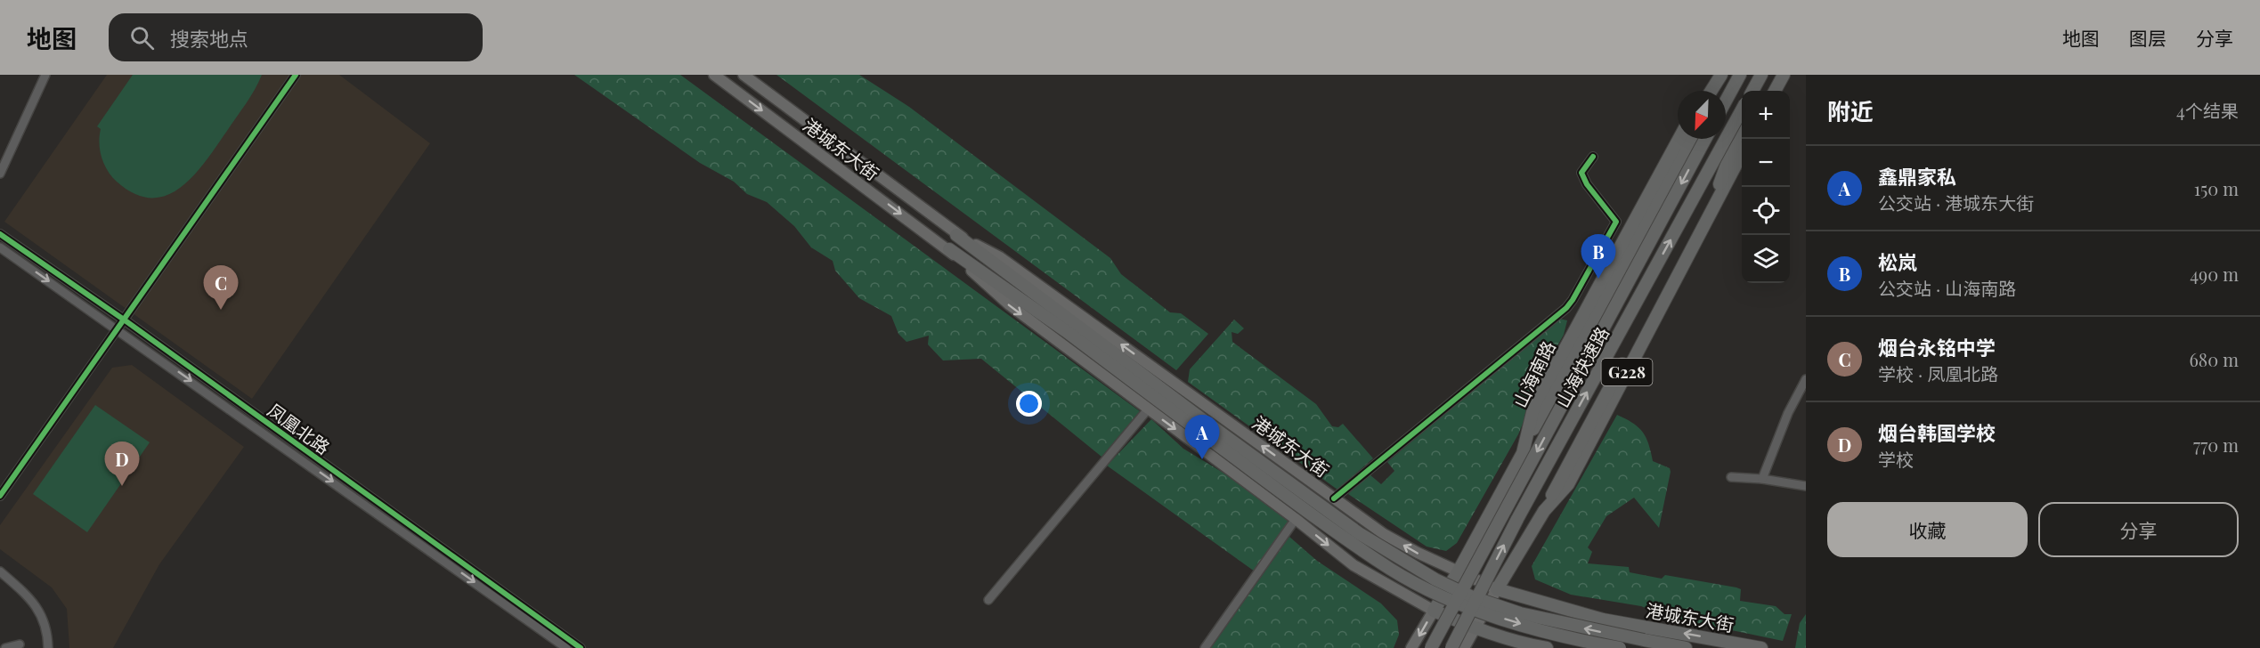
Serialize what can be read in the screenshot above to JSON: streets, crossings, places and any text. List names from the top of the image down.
{
  "streets": {
    "highway": [
      "港城东大街",
      "山海快速路",
      "G228",
      "山海南路"
    ],
    "street": ["凤凰北路"]
  },
  "crossings": [
    ["港城东大街", "G228"],
    ["港城东大街", "山海南路"]
  ],
  "north": "bottom left",
  "page": {
    "header": "地图",
    "search": "搜索地点",
    "nav": ["地图", "图层", "分享"],
    "heading": ["附近", "4个结果"],
    "map_buttons": ["+", "−"],
    "list": [
      {
        "mark": "A",
        "name": "鑫鼎家私",
        "note": "公交站 · 港城东大街",
        "value": "150 m"
      },
      {
        "mark": "B",
        "name": "松岚",
        "note": "公交站 · 山海南路",
        "value": "490 m"
      },
      {
        "mark": "C",
        "name": "烟台永铭中学",
        "note": "学校 · 凤凰北路",
        "value": "680 m"
      },
      {
        "mark": "D",
        "name": "烟台韩国学校",
        "note": "学校",
        "value": "770 m"
      }
    ],
    "pins": [
      "B",
      "C",
      "A",
      "D"
    ],
    "buttons": ["收藏", "分享"]
  }
}
